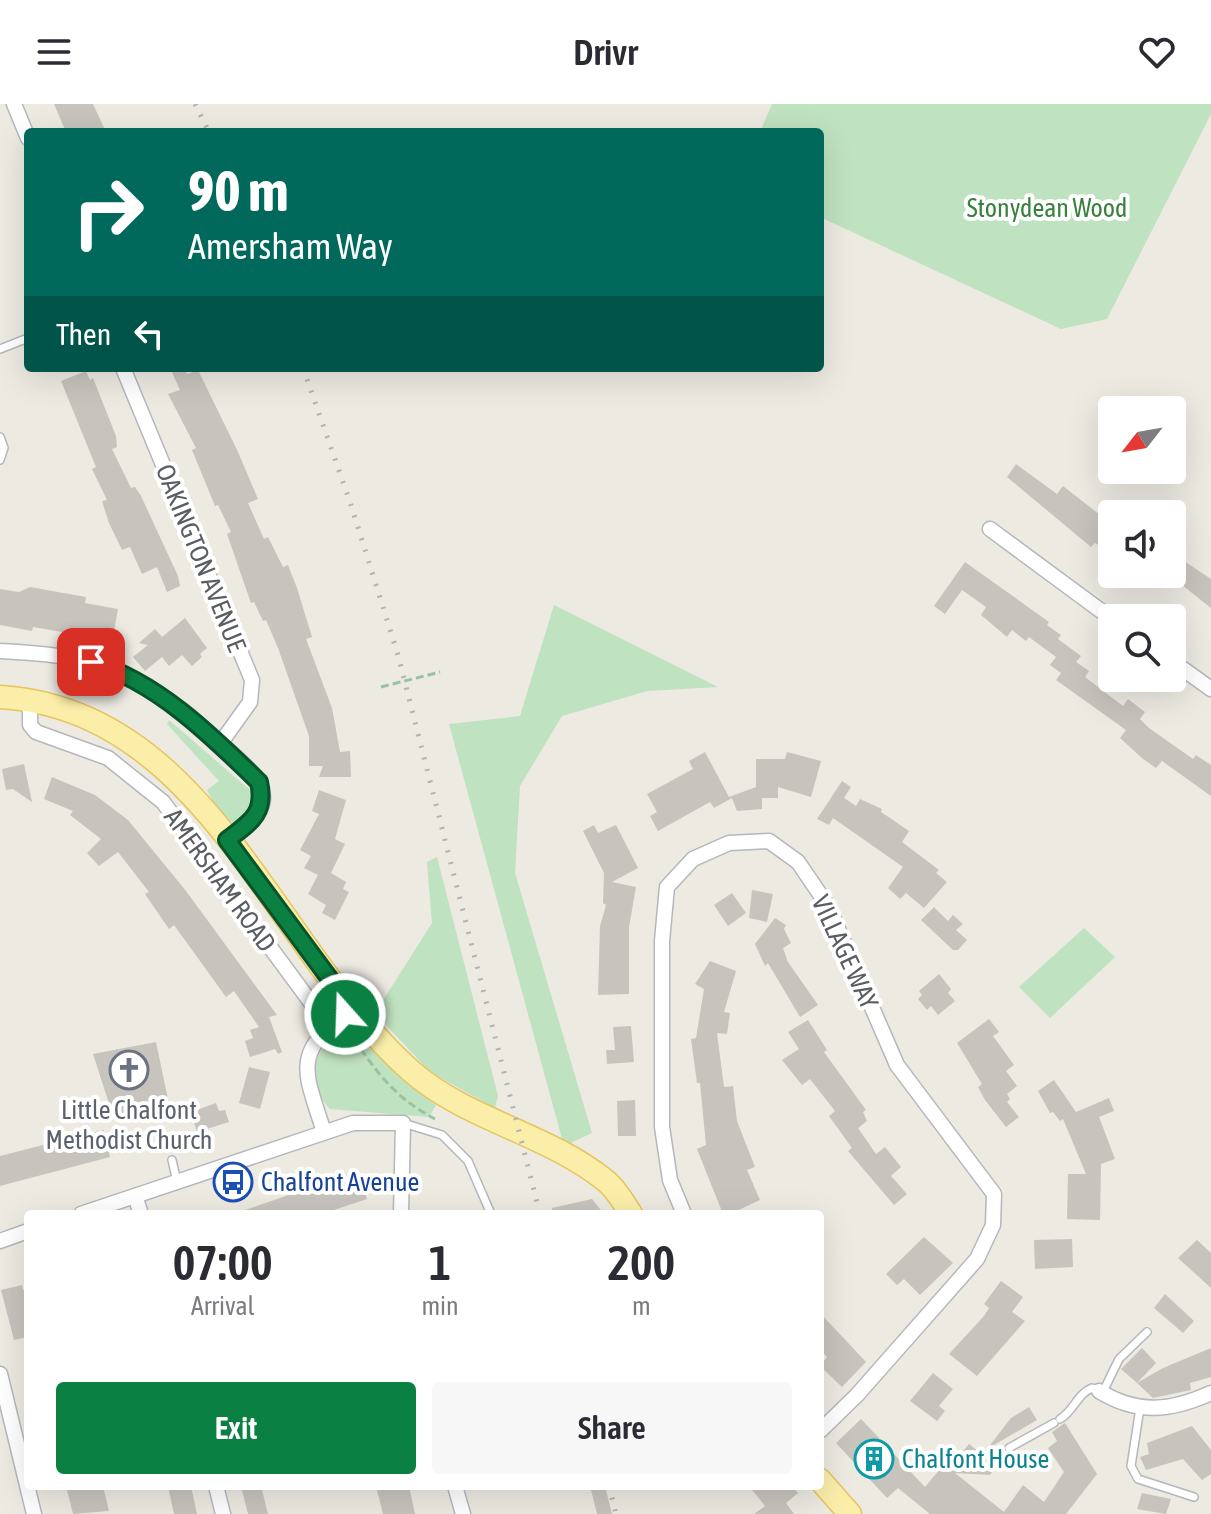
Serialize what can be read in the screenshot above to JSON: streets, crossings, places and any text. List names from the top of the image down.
{
  "streets": {
    "main road": ["AMERSHAM ROAD"],
    "street": ["OAKINGTON AVENUE", "VILLAGE WAY"]
  },
  "parks": ["Stonydean Wood"],
  "places": {
    "church": ["Little Chalfont Methodist Church"],
    "bus stop": ["Chalfont Avenue"],
    "building": ["Chalfont House"]
  },
  "north": "bottom left",
  "page": {
    "header": "Drivr",
    "turn": ["90 m", "Amersham Way"],
    "then": "Then",
    "eta": [
      "07:00",
      "Arrival",
      "1",
      "min",
      "200",
      "m"
    ],
    "buttons": ["Exit", "Share"]
  }
}
